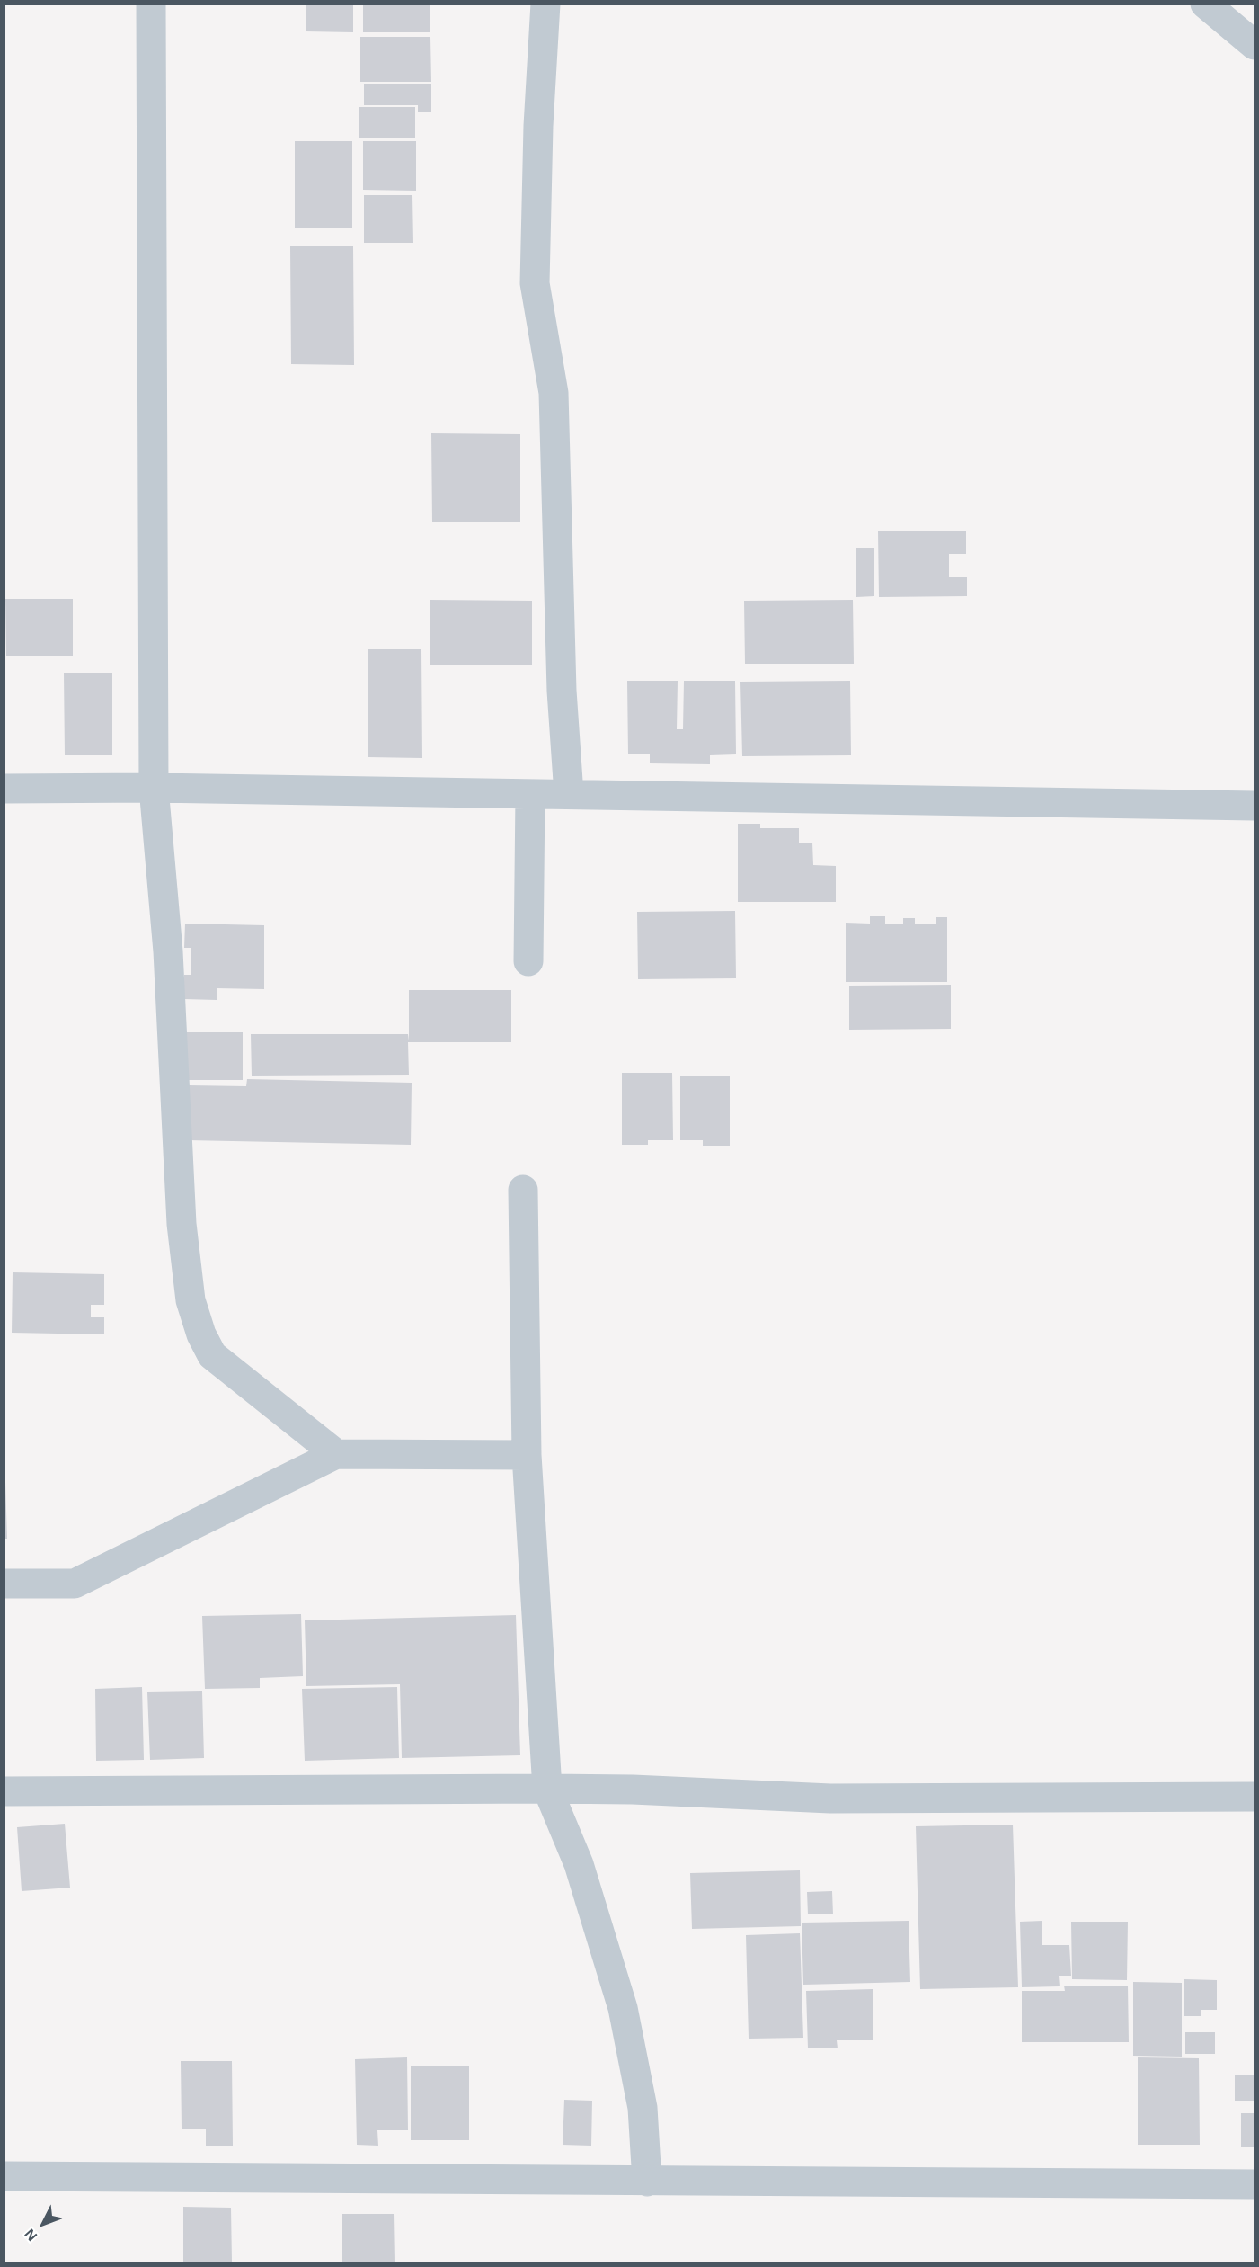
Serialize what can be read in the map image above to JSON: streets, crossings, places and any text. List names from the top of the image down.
{
  "north": "bottom left"
}
